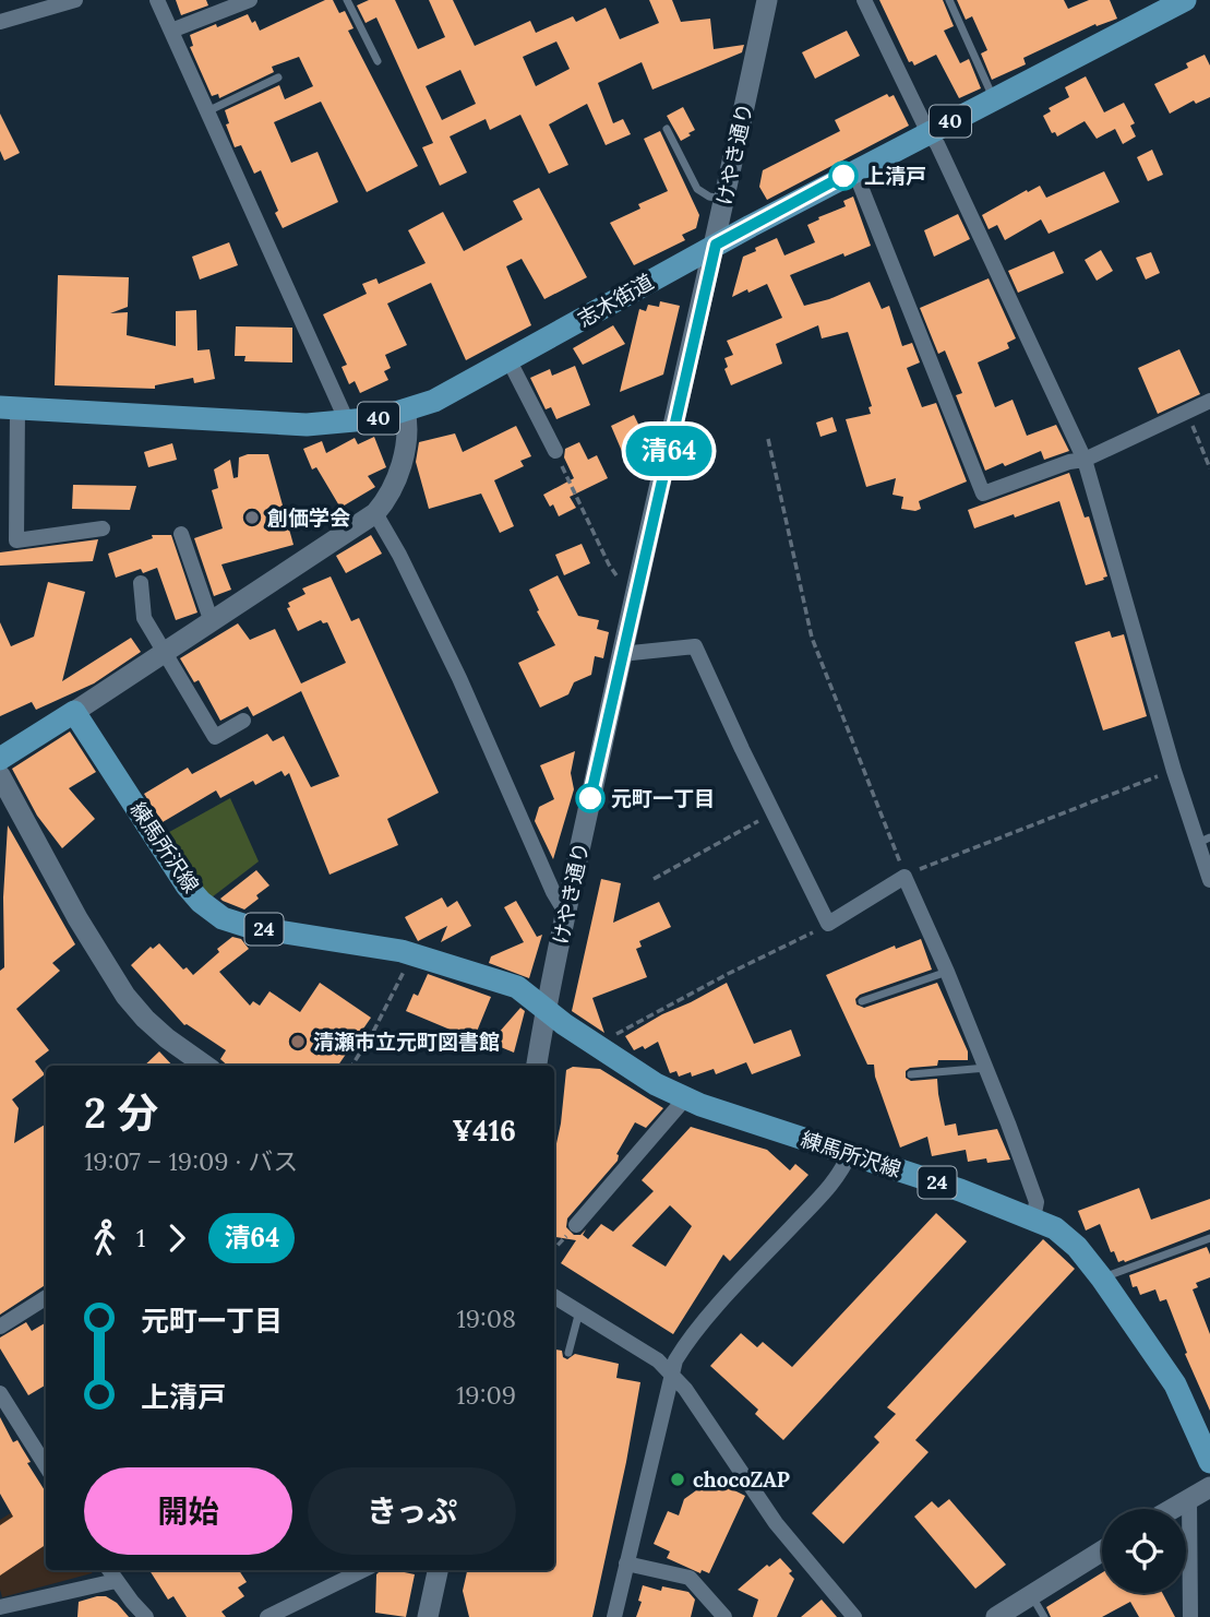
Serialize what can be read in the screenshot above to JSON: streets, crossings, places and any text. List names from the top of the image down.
{
  "streets": {
    "main road": [
      "40",
      "志木街道",
      "練馬所沢線",
      "24"
    ],
    "street": ["けやき通り"]
  },
  "crossings": [
    ["けやき通り", "志木街道"],
    ["けやき通り", "練馬所沢線"]
  ],
  "places": [
    "上清戸",
    "創価学会",
    "元町一丁目",
    "清瀬市立元町図書館",
    "chocoZAP"
  ],
  "lines": ["bus line 清64"],
  "page": {
    "on_map": "清64",
    "heading": ["2 分", "19:07 – 19:09 · バス", "¥416"],
    "legs": ["1", "清64"],
    "list": [
      {
        "name": "元町一丁目",
        "value": "19:08"
      },
      {
        "name": "上清戸",
        "value": "19:09"
      }
    ],
    "buttons": ["開始", "きっぷ"]
  }
}
